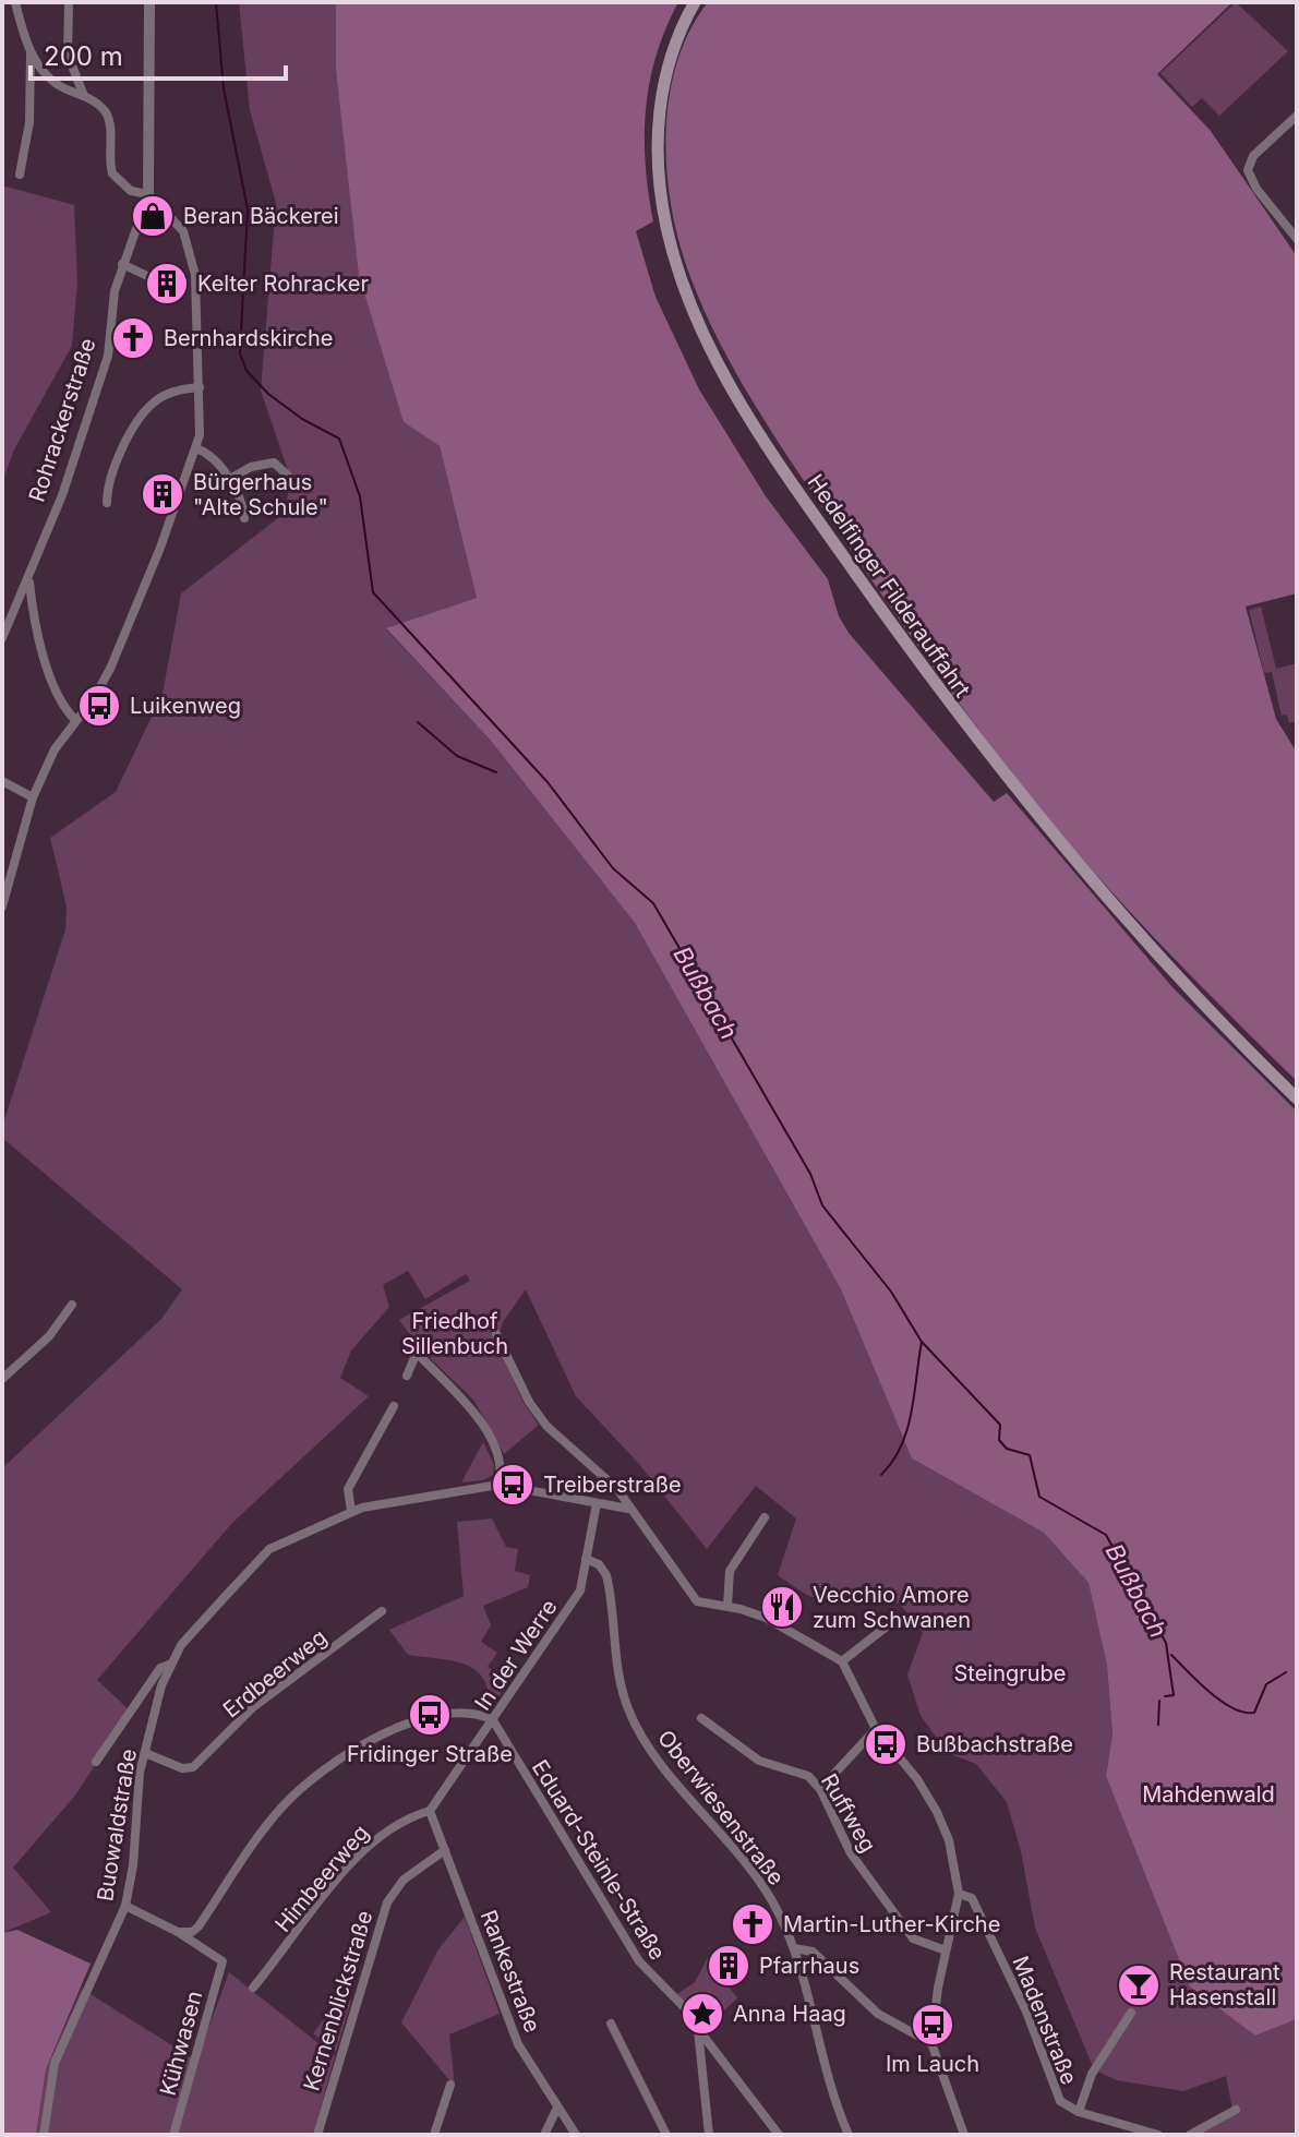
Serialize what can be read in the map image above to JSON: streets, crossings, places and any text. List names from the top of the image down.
{
  "streets": {
    "main road": ["Hedelfinger Filderauffahrt"],
    "street": [
      "Rohrackerstraße",
      "In der Werre",
      "Erdbeerweg",
      "Oberwiesenstraße",
      "Ruffweg",
      "Buowaldstraße",
      "Eduard-Steinle-Straße",
      "Himbeerweg",
      "Rankestraße",
      "Kernenblickstraße",
      "Madenstraße",
      "Kühwasen"
    ]
  },
  "crossings": [
    ["In der Werre", "Oberwiesenstraße"],
    ["In der Werre", "Buowaldstraße"],
    ["In der Werre", "Eduard-Steinle-Straße"],
    ["In der Werre", "Himbeerweg"],
    ["In der Werre", "Rankestraße"],
    ["Erdbeerweg", "Buowaldstraße"],
    ["Himbeerweg", "Rankestraße"],
    ["Rankestraße", "Kernenblickstraße"]
  ],
  "water": ["Bußbach"],
  "parks": ["Friedhof Sillenbuch", "Steingrube", "Mahdenwald"],
  "places": {
    "shop": ["Beran Bäckerei"],
    "building": ["Kelter Rohracker", "Bürgerhaus \"Alte Schule\"", "Pfarrhaus"],
    "church": ["Bernhardskirche", "Martin-Luther-Kirche"],
    "bus stop": [
      "Luikenweg",
      "Treiberstraße",
      "Fridinger Straße",
      "Bußbachstraße",
      "Im Lauch"
    ],
    "restaurant": ["Vecchio Amore zum Schwanen"],
    "bar": ["Restaurant Hasenstall"],
    "place": ["Anna Haag"]
  },
  "scale_bar": "200 m"
}
